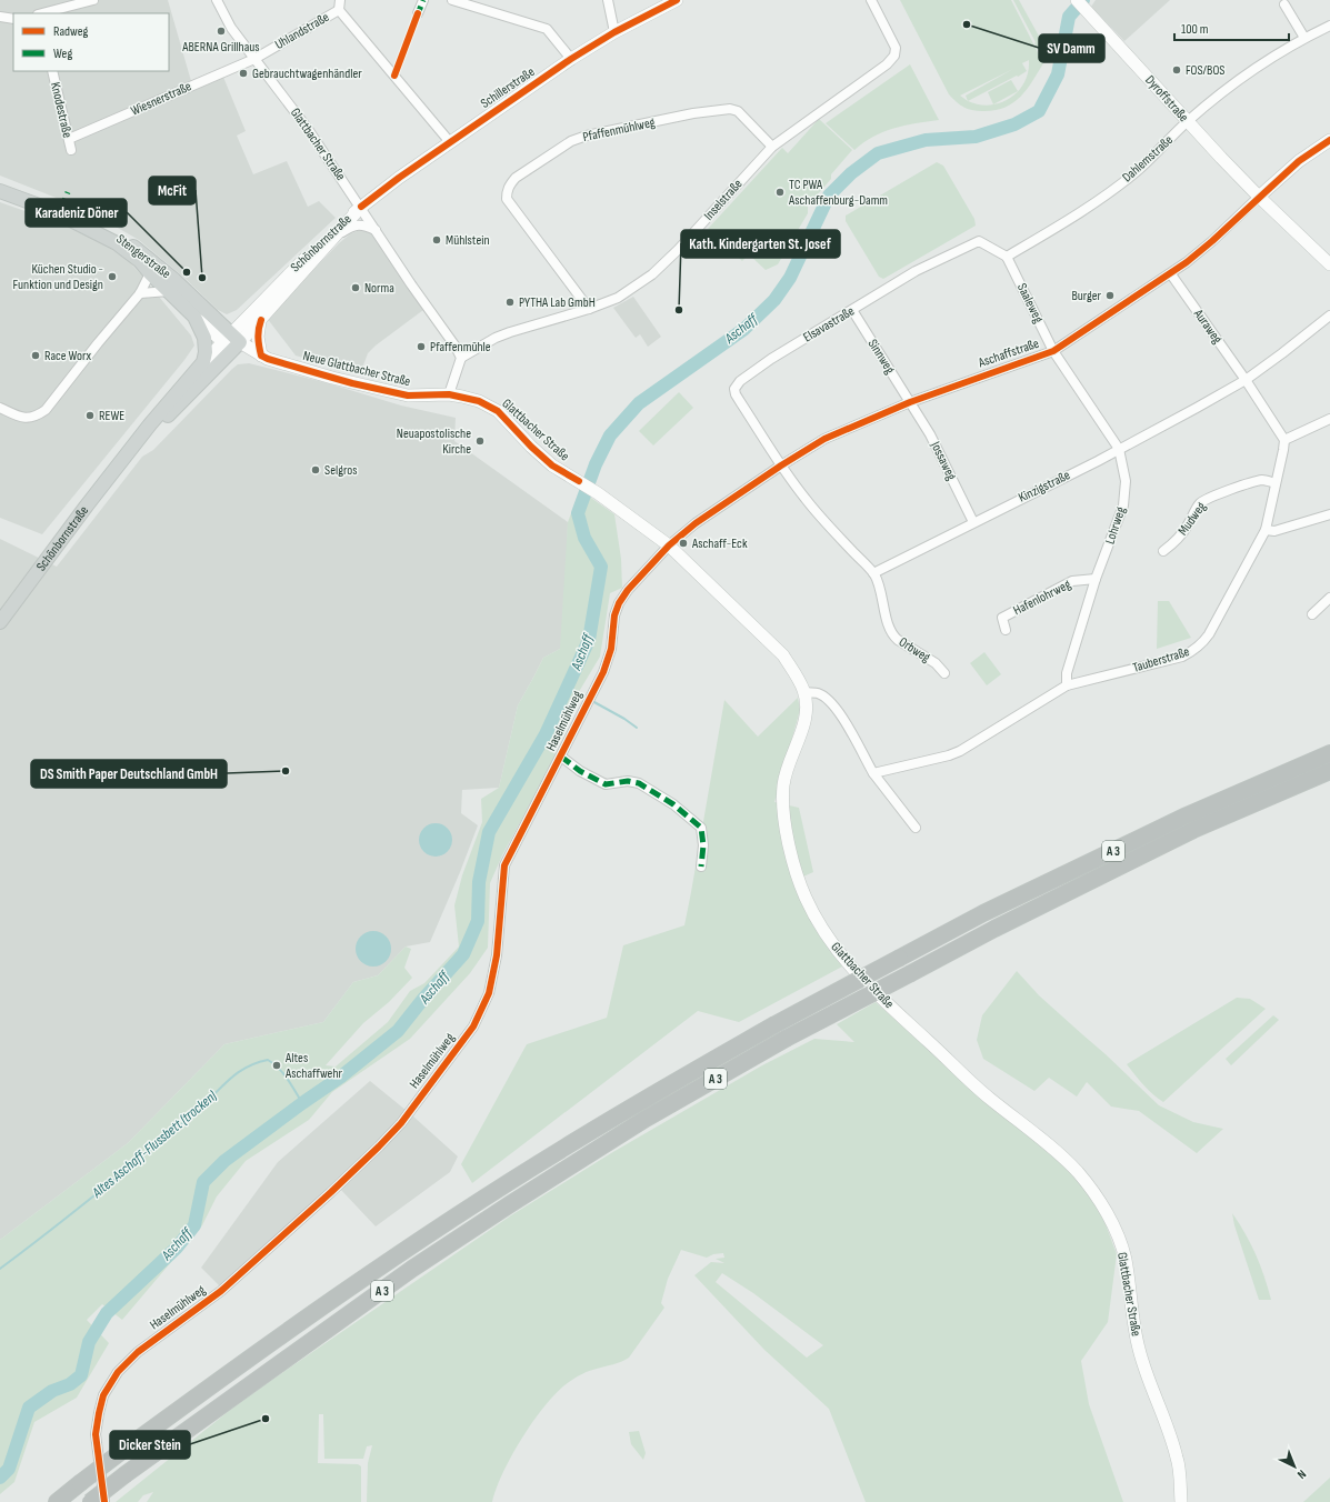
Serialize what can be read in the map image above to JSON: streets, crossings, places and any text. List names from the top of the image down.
{
  "streets": {
    "highway": ["A 3"],
    "main road": ["Schönbornstraße", "Stengerstraße"],
    "street": [
      "Uhlandstraße",
      "Schillerstraße",
      "Wiesnerstraße",
      "Dyroffstraße",
      "Knodestraße",
      "Pfaffenmühlweg",
      "Glattbacher Straße",
      "Dahlemstraße",
      "Inselstraße",
      "Saaleweg",
      "Elsavastraße",
      "Auraweg",
      "Aschaffstraße",
      "Sinnweg",
      "Neue Glattbacher Straße",
      "Jossaweg",
      "Kinzigstraße",
      "Mudweg",
      "Lohrweg",
      "Hafenlohrweg",
      "Orbweg",
      "Tauberstraße",
      "Haselmühlweg"
    ]
  },
  "crossings": [
    ["Uhlandstraße", "Wiesnerstraße"],
    ["Uhlandstraße", "Glattbacher Straße"],
    ["Schillerstraße", "Glattbacher Straße"],
    ["Schillerstraße", "Schönbornstraße"],
    ["Wiesnerstraße", "Knodestraße"],
    ["Wiesnerstraße", "Glattbacher Straße"],
    ["Dyroffstraße", "Dahlemstraße"],
    ["Dyroffstraße", "Aschaffstraße"],
    ["Pfaffenmühlweg", "Inselstraße"],
    ["Glattbacher Straße", "Inselstraße"],
    ["Glattbacher Straße", "Schönbornstraße"],
    ["Glattbacher Straße", "Aschaffstraße"],
    ["Glattbacher Straße", "Neue Glattbacher Straße"],
    ["Glattbacher Straße", "Haselmühlweg"],
    ["Dahlemstraße", "Saaleweg"],
    ["Dahlemstraße", "Elsavastraße"],
    ["Schönbornstraße", "Stengerstraße"],
    ["Schönbornstraße", "Neue Glattbacher Straße"],
    ["Stengerstraße", "Neue Glattbacher Straße"],
    ["Saaleweg", "Elsavastraße"],
    ["Saaleweg", "Aschaffstraße"],
    ["Saaleweg", "Lohrweg"],
    ["Elsavastraße", "Aschaffstraße"],
    ["Elsavastraße", "Sinnweg"],
    ["Auraweg", "Aschaffstraße"],
    ["Auraweg", "Kinzigstraße"],
    ["Aschaffstraße", "Sinnweg"],
    ["Aschaffstraße", "Jossaweg"],
    ["Aschaffstraße", "Lohrweg"],
    ["Aschaffstraße", "Haselmühlweg"],
    ["Sinnweg", "Jossaweg"],
    ["Jossaweg", "Kinzigstraße"],
    ["Kinzigstraße", "Lohrweg"],
    ["Kinzigstraße", "Orbweg"],
    ["Mudweg", "Tauberstraße"],
    ["Lohrweg", "Hafenlohrweg"],
    ["Lohrweg", "Tauberstraße"]
  ],
  "water": ["Aschaff", "Altes Aschaff-Flussbett (trocken)"],
  "places": [
    "SV Damm",
    "ABERNA Grillhaus",
    "FOS/BOS",
    "Gebrauchtwagenhändler",
    "TC PWA Aschaffenburg-Damm",
    "Mühlstein",
    "Karadeniz Döner",
    "Küchen Studio - Funktion und Design",
    "McFit",
    "Norma",
    "Burger",
    "PYTHA Lab GmbH",
    "Kath. Kindergarten St. Josef",
    "Pfaffenmühle",
    "Race Worx",
    "REWE",
    "Neuapostolische Kirche",
    "Selgros",
    "Aschaff-Eck",
    "DS Smith Paper Deutschland GmbH",
    "Altes Aschaffwehr",
    "Dicker Stein"
  ],
  "legend": ["Radweg", "Weg"],
  "scale_bar": "100 m",
  "north": "bottom right"
}
